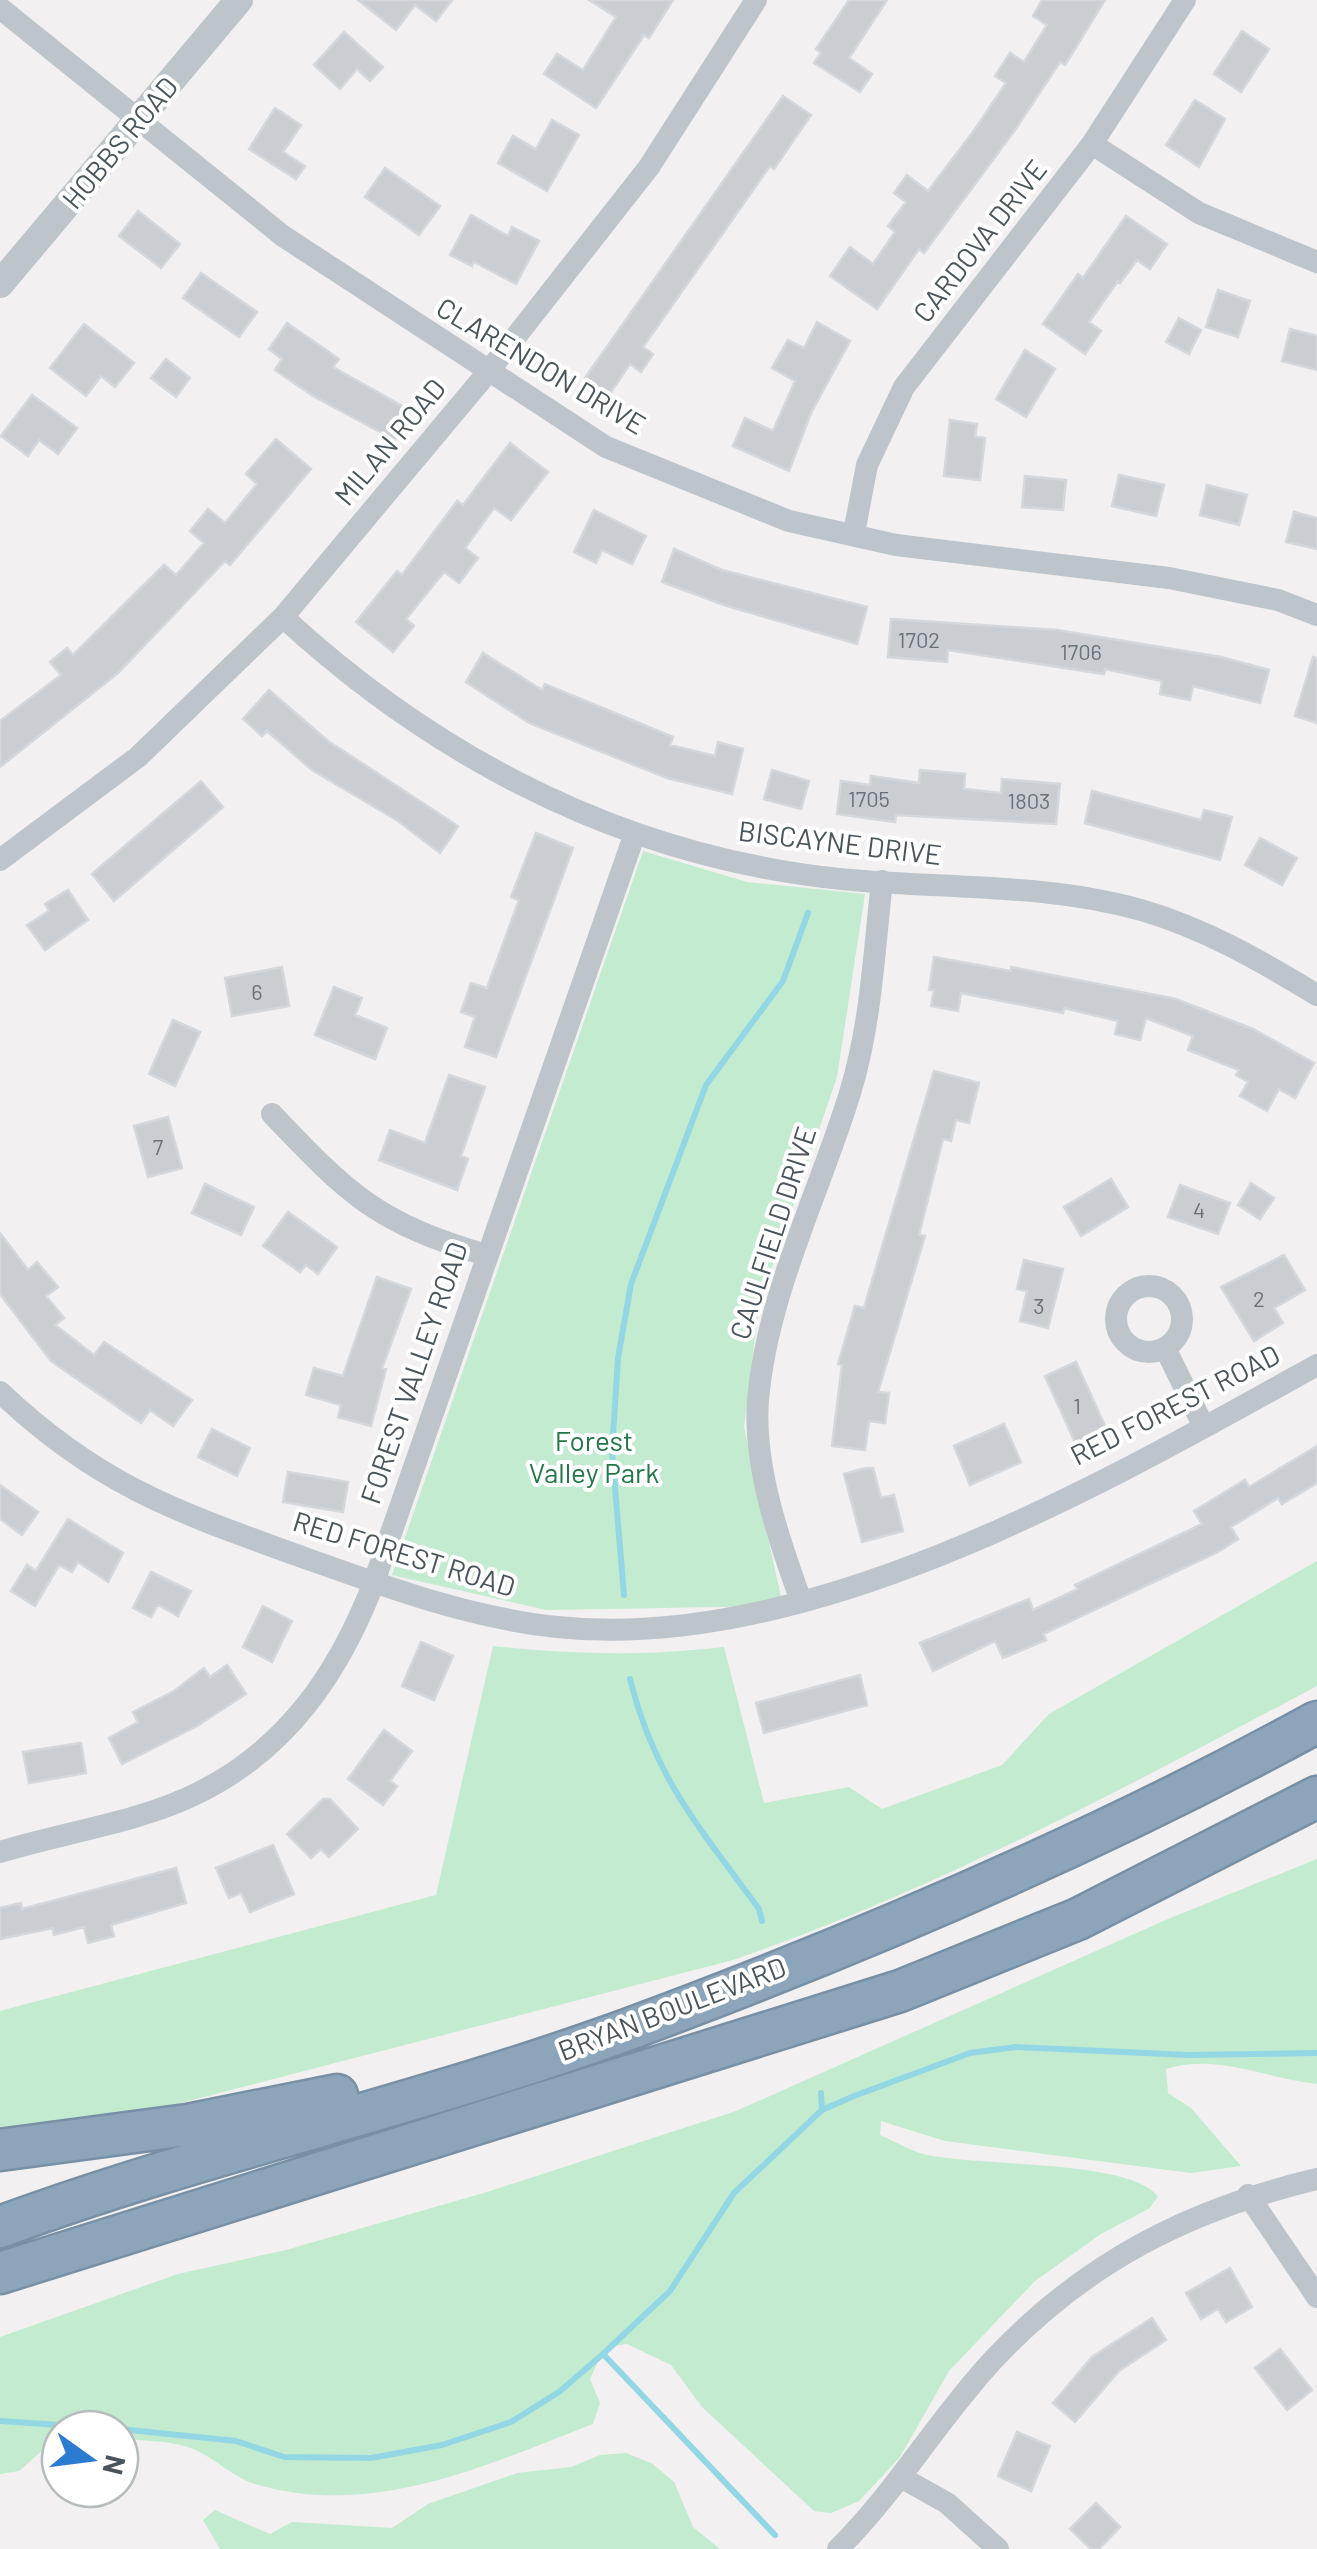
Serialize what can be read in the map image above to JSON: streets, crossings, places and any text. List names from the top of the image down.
{
  "streets": {
    "highway": ["BRYAN BOULEVARD"],
    "street": [
      "HOBBS ROAD",
      "CARDOVA DRIVE",
      "CLARENDON DRIVE",
      "MILAN ROAD",
      "BISCAYNE DRIVE",
      "CAULFIELD DRIVE",
      "FOREST VALLEY ROAD",
      "RED FOREST ROAD"
    ]
  },
  "crossings": [
    ["HOBBS ROAD", "CLARENDON DRIVE"],
    ["CARDOVA DRIVE", "CLARENDON DRIVE"],
    ["CLARENDON DRIVE", "MILAN ROAD"],
    ["MILAN ROAD", "BISCAYNE DRIVE"],
    ["BISCAYNE DRIVE", "CAULFIELD DRIVE"],
    ["BISCAYNE DRIVE", "FOREST VALLEY ROAD"],
    ["CAULFIELD DRIVE", "RED FOREST ROAD"],
    ["FOREST VALLEY ROAD", "RED FOREST ROAD"]
  ],
  "parks": ["Forest Valley Park"],
  "house_numbers": [
    "1702",
    "1706",
    "1705",
    "1803",
    "6",
    "7",
    "4",
    "2",
    "3",
    "1"
  ],
  "north": "right"
}
